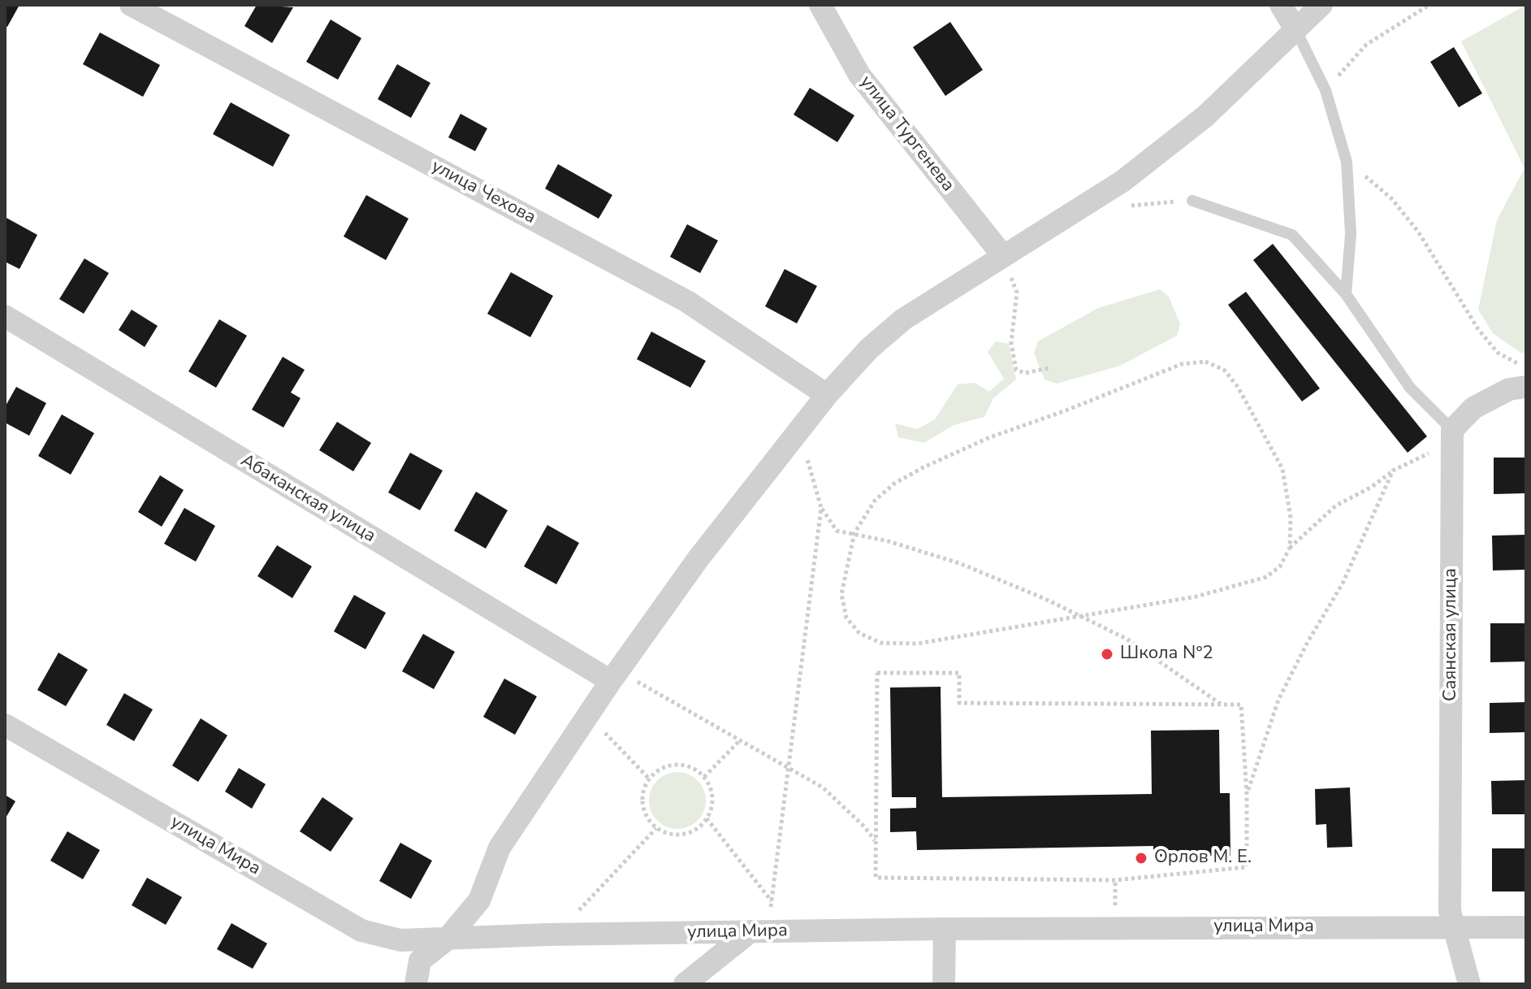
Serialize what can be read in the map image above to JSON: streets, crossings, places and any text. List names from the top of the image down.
{
  "streets": {
    "street": [
      "улица Тургенева",
      "улица Чехова",
      "Абаканская улица",
      "Саянская улица",
      "улица Мира"
    ]
  },
  "crossings": [
    ["Саянская улица", "улица Мира"]
  ],
  "places": ["Школа N°2", "Орлов М. Е."]
}
